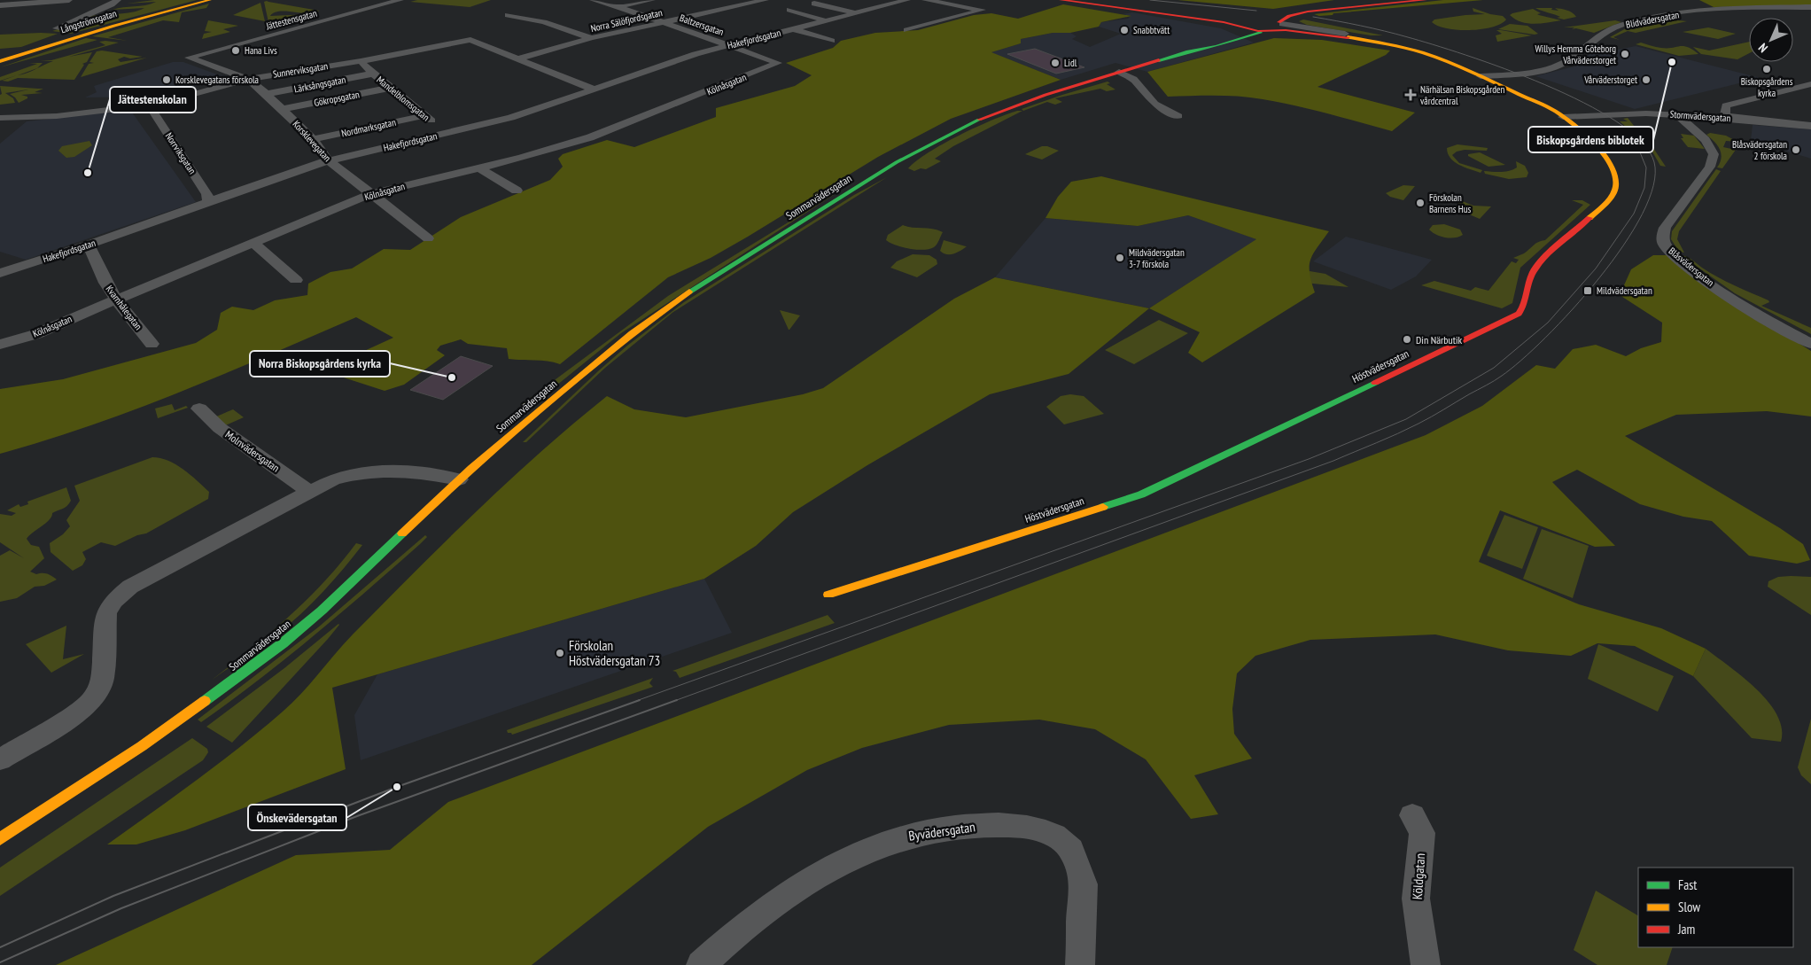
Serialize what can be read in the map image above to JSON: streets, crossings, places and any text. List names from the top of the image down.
{
  "streets": {
    "street": [
      "Jättestensgatan",
      "Blidvädersgatan",
      "Norra Sälöfjordsgatan",
      "Långströmsgatan",
      "Baltzersgatan",
      "Hakefjordsgatan",
      "Sunnerviksgatan",
      "Lärksångsgatan",
      "Kölnåsgatan",
      "Gökropsgatan",
      "Mandelblomsgatan",
      "Stormvädersgatan",
      "Nordmarksgatan",
      "Korsklevegatan",
      "Norrviksgatan",
      "Sommarvädersgatan",
      "Blåsvädersgatan",
      "Kvarnhålegatan",
      "Höstvädersgatan",
      "Molnvädersgatan",
      "Byvädersgatan",
      "Köldgatan"
    ]
  },
  "crossings": [
    ["Jättestensgatan", "Korsklevegatan"],
    ["Blidvädersgatan", "Höstvädersgatan"],
    ["Norra Sälöfjordsgatan", "Baltzersgatan"],
    ["Norra Sälöfjordsgatan", "Sunnerviksgatan"],
    ["Baltzersgatan", "Hakefjordsgatan"],
    ["Baltzersgatan", "Kölnåsgatan"],
    ["Hakefjordsgatan", "Sunnerviksgatan"],
    ["Hakefjordsgatan", "Mandelblomsgatan"],
    ["Hakefjordsgatan", "Korsklevegatan"],
    ["Hakefjordsgatan", "Norrviksgatan"],
    ["Hakefjordsgatan", "Kvarnhålegatan"],
    ["Sunnerviksgatan", "Mandelblomsgatan"],
    ["Sunnerviksgatan", "Korsklevegatan"],
    ["Sunnerviksgatan", "Norrviksgatan"],
    ["Lärksångsgatan", "Mandelblomsgatan"],
    ["Lärksångsgatan", "Korsklevegatan"],
    ["Kölnåsgatan", "Korsklevegatan"],
    ["Kölnåsgatan", "Kvarnhålegatan"],
    ["Gökropsgatan", "Mandelblomsgatan"],
    ["Gökropsgatan", "Korsklevegatan"],
    ["Mandelblomsgatan", "Nordmarksgatan"],
    ["Stormvädersgatan", "Blåsvädersgatan"],
    ["Stormvädersgatan", "Höstvädersgatan"],
    ["Nordmarksgatan", "Korsklevegatan"]
  ],
  "places": {
    "other": [
      "Snabbtvätt",
      "Hana Livs",
      "Willys Hemma Göteborg Vårväderstorget",
      "Biskopsgårdens biblotek",
      "Lidl",
      "Biskopsgårdens kyrka",
      "Korsklevegatans förskola",
      "Vårväderstorget",
      "Blåsvädersgatan 2 förskola",
      "Jättestenskolan",
      "Förskolan Barnens Hus",
      "Mildvädersgatan 3-7 förskola",
      "Din Närbutik",
      "Norra Biskopsgårdens kyrka",
      "Förskolan Höstvädersgatan 73",
      "Önskevädersgatan"
    ],
    "health": ["Närhälsan Biskopsgården vårdcentral"],
    "transit": ["Mildvädersgatan"]
  },
  "legend": ["Fast", "Slow", "Jam"],
  "north": "bottom left"
}
